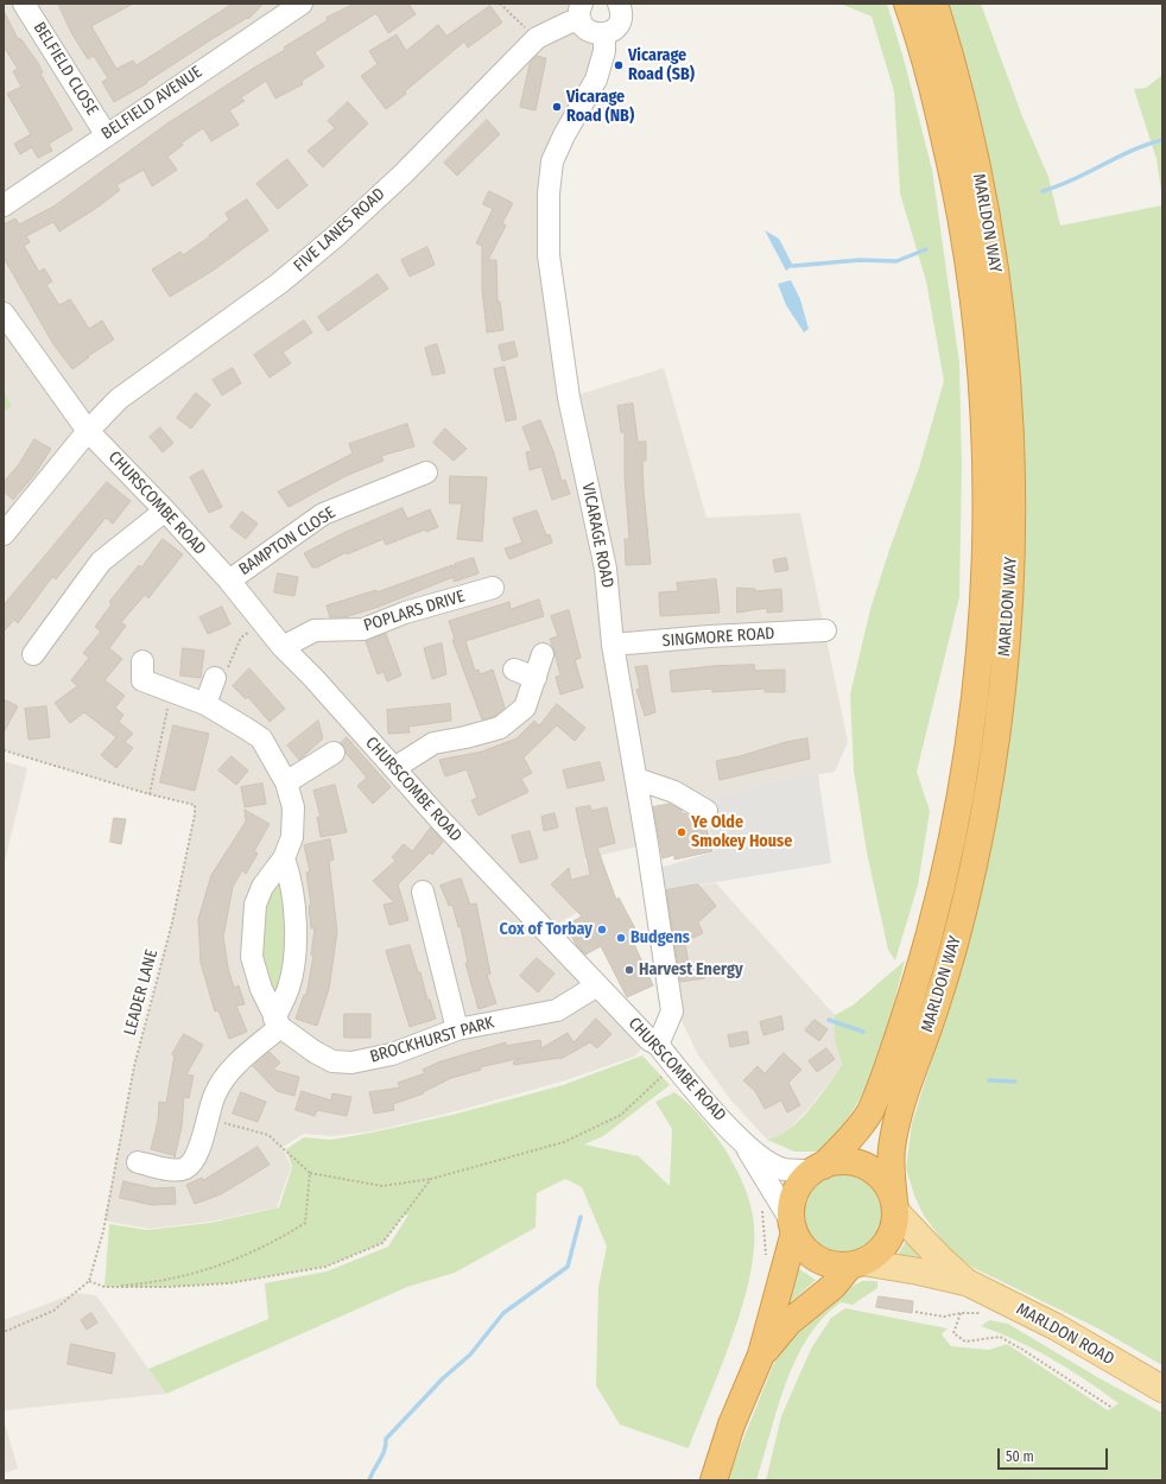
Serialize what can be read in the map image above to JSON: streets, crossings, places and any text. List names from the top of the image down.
{
  "streets": {
    "highway": ["MARLDON WAY"],
    "main road": ["MARLDON ROAD"],
    "street": [
      "BELFIELD CLOSE",
      "BELFIELD AVENUE",
      "FIVE LANES ROAD",
      "CHURSCOMBE ROAD",
      "VICARAGE ROAD",
      "BAMPTON CLOSE",
      "POPLARS DRIVE",
      "SINGMORE ROAD",
      "BROCKHURST PARK"
    ],
    "path": ["LEADER LANE"]
  },
  "crossings": [
    ["BELFIELD CLOSE", "BELFIELD AVENUE"],
    ["MARLDON WAY", "CHURSCOMBE ROAD"],
    ["MARLDON WAY", "MARLDON ROAD"],
    ["FIVE LANES ROAD", "CHURSCOMBE ROAD"],
    ["CHURSCOMBE ROAD", "VICARAGE ROAD"],
    ["CHURSCOMBE ROAD", "BAMPTON CLOSE"],
    ["CHURSCOMBE ROAD", "POPLARS DRIVE"],
    ["CHURSCOMBE ROAD", "BROCKHURST PARK"],
    ["CHURSCOMBE ROAD", "MARLDON ROAD"],
    ["VICARAGE ROAD", "SINGMORE ROAD"]
  ],
  "places": [
    "Vicarage Road (SB)",
    "Vicarage Road (NB)",
    "Ye Olde Smokey House",
    "Cox of Torbay",
    "Budgens",
    "Harvest Energy"
  ],
  "scale_bar": "50 m"
}
